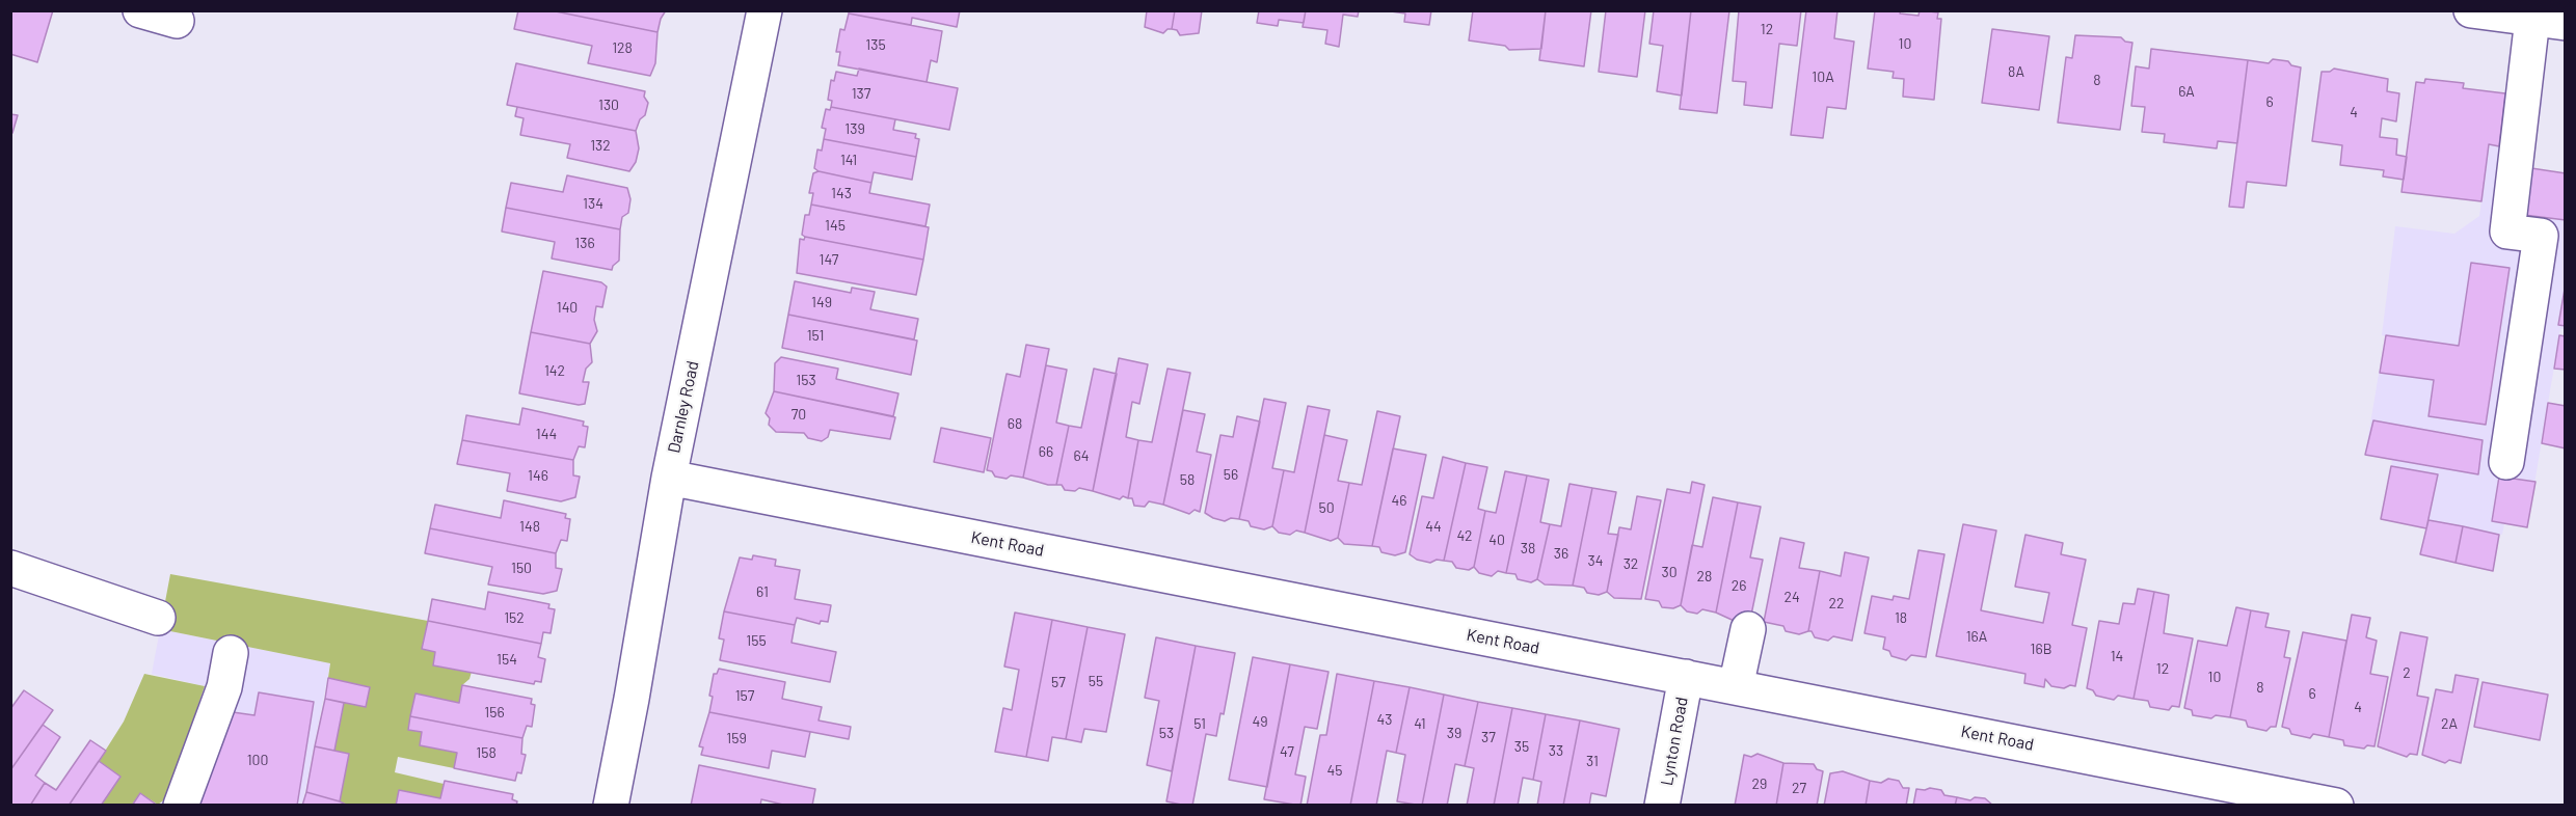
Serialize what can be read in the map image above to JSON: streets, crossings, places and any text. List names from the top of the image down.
{
  "streets": {
    "street": ["Darnley Road", "Kent Road", "Lynton Road"]
  },
  "crossings": [
    ["Darnley Road", "Kent Road"],
    ["Kent Road", "Lynton Road"]
  ],
  "house_numbers": [
    "12",
    "10",
    "135",
    "128",
    "8A",
    "10A",
    "8",
    "6A",
    "137",
    "6",
    "130",
    "4",
    "139",
    "132",
    "141",
    "143",
    "134",
    "145",
    "136",
    "147",
    "149",
    "140",
    "151",
    "142",
    "153",
    "70",
    "68",
    "144",
    "66",
    "64",
    "56",
    "146",
    "58",
    "46",
    "50",
    "148",
    "44",
    "42",
    "40",
    "38",
    "36",
    "34",
    "32",
    "150",
    "30",
    "28",
    "26",
    "61",
    "24",
    "22",
    "152",
    "18",
    "16A",
    "155",
    "16B",
    "14",
    "154",
    "12",
    "2",
    "10",
    "55",
    "57",
    "8",
    "6",
    "157",
    "4",
    "156",
    "43",
    "49",
    "51",
    "41",
    "2A",
    "53",
    "39",
    "37",
    "159",
    "35",
    "33",
    "47",
    "158",
    "100",
    "31",
    "45",
    "29",
    "27"
  ]
}
